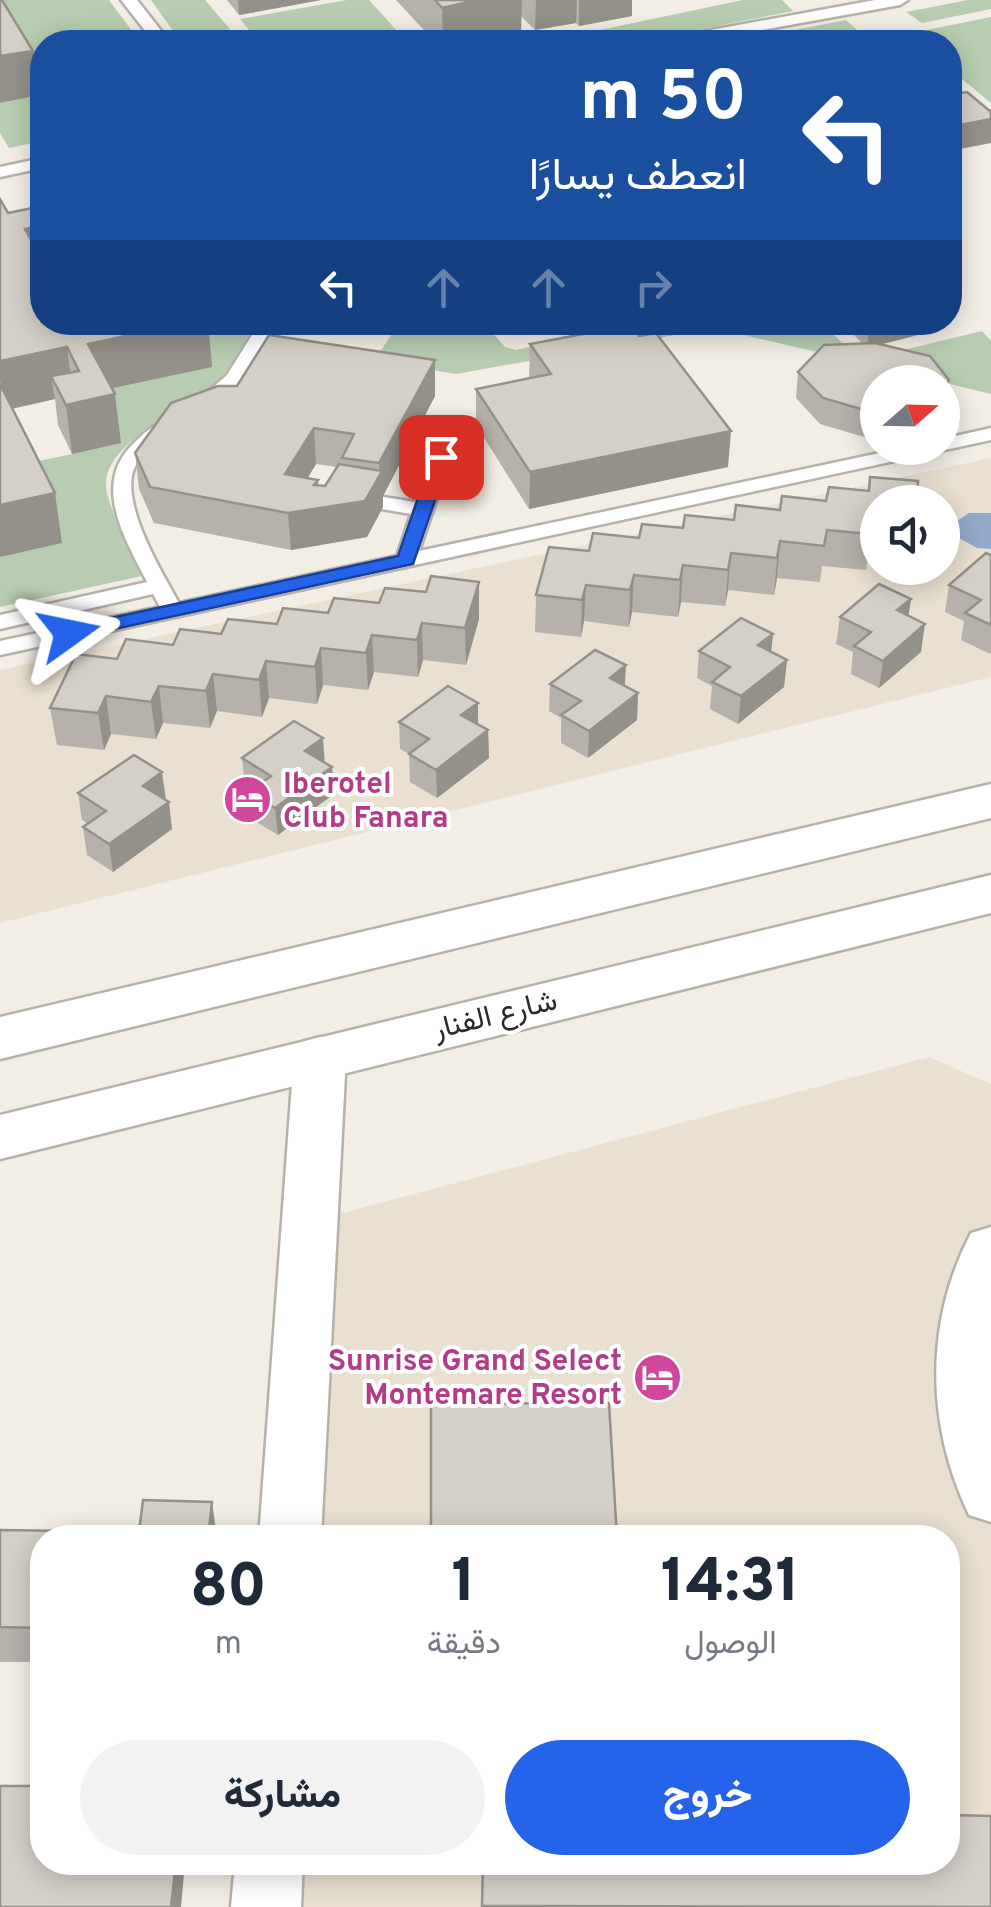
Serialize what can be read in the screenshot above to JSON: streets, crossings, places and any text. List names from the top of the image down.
{
  "streets": {
    "main road": ["شارع الفنار"]
  },
  "places": {
    "hotel": ["Iberotel Club Fanara", "Sunrise Grand Select Montemare Resort"]
  },
  "north": "right",
  "page": {
    "turn": ["50 m", "انعطف يسارًا"],
    "eta": [
      "14:31",
      "الوصول",
      "1",
      "دقيقة",
      "80",
      "m"
    ],
    "buttons": ["خروج", "مشاركة"]
  }
}
